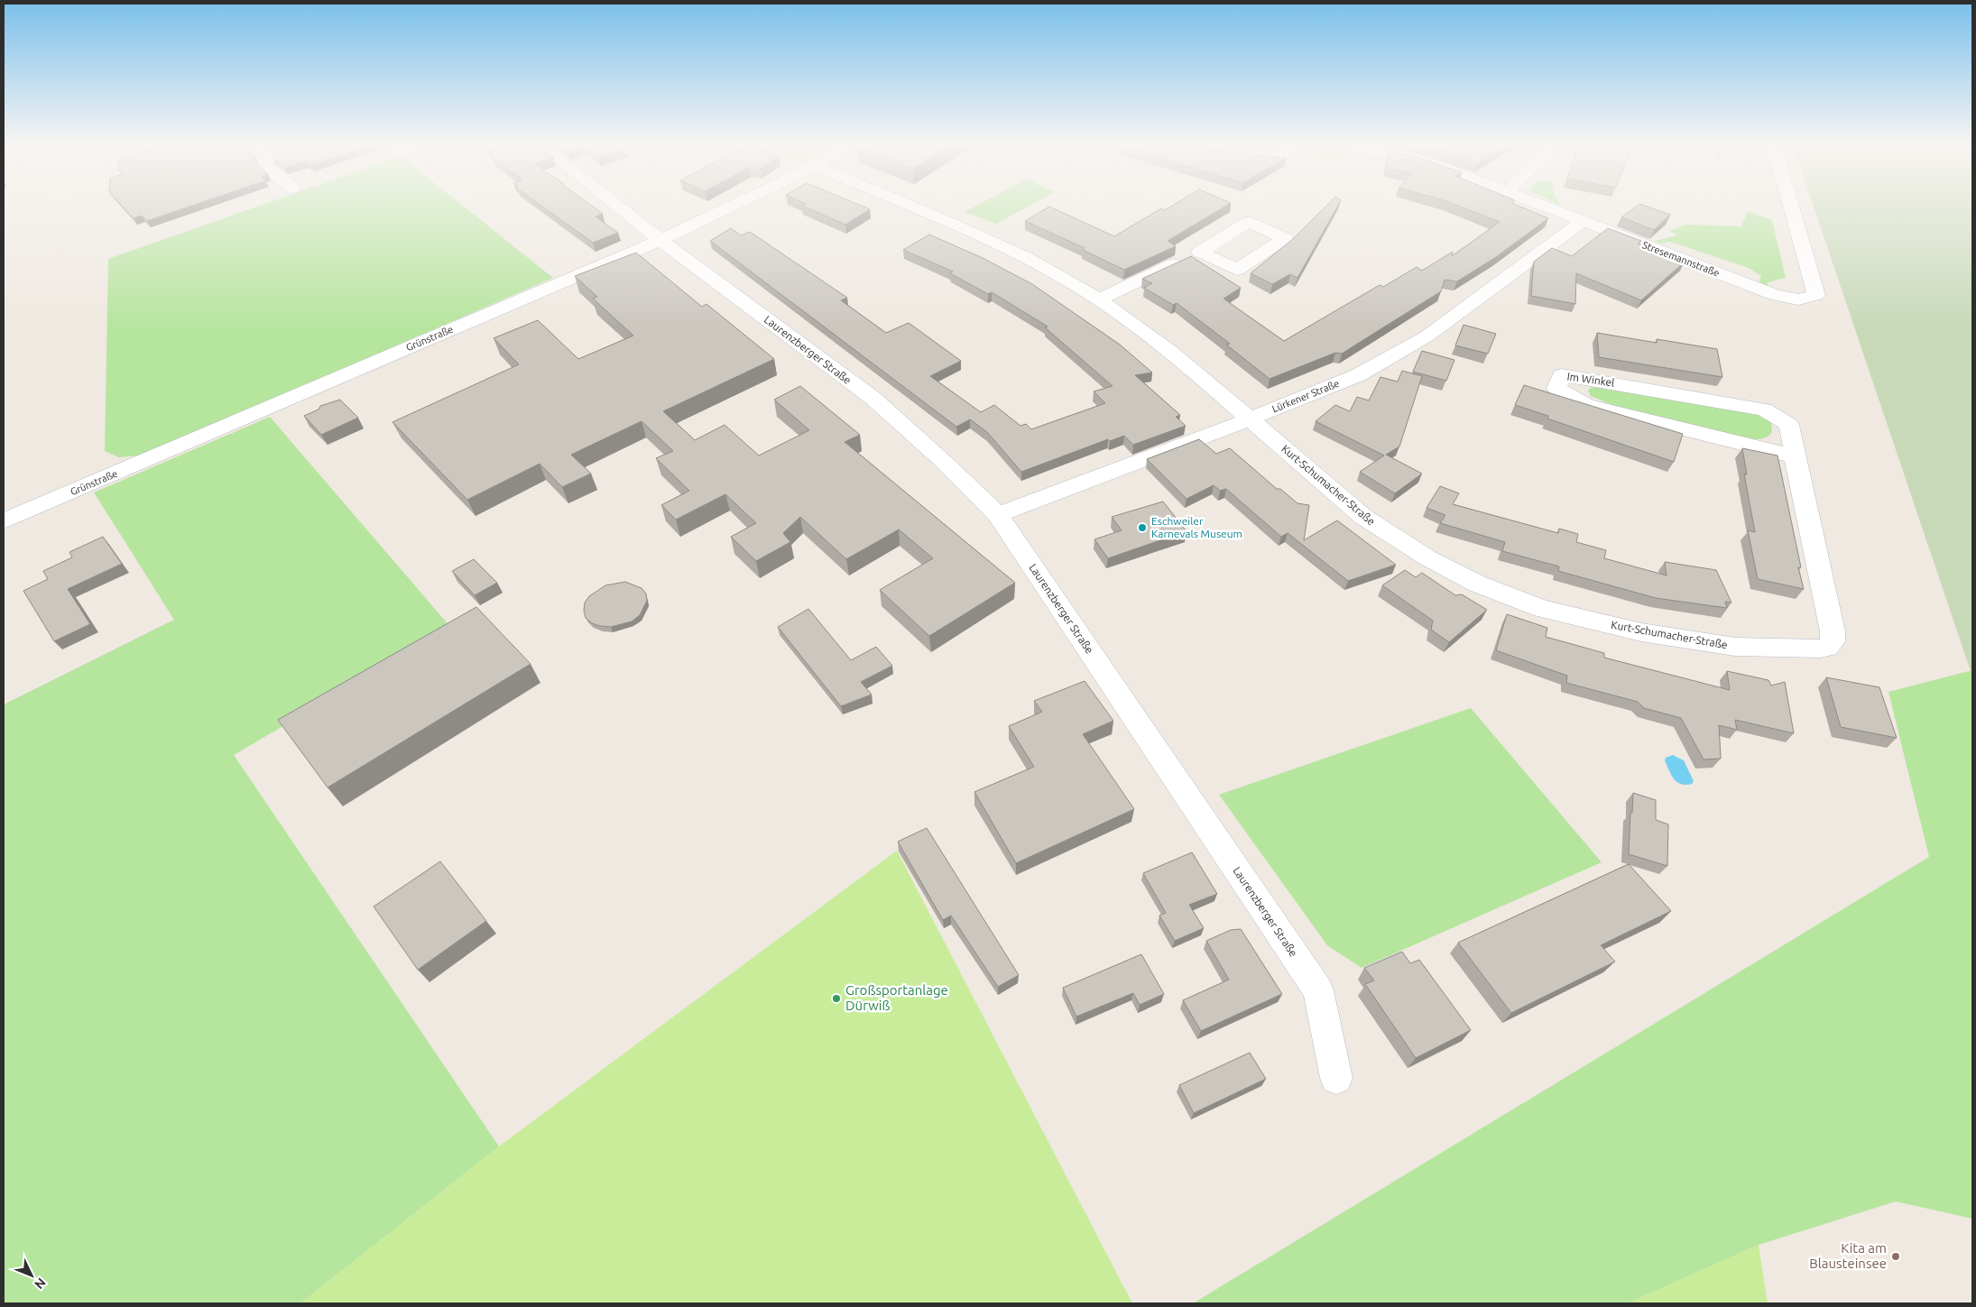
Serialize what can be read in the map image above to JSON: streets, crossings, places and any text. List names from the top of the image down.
{
  "streets": {
    "street": [
      "Stresemannstraße",
      "Grünstraße",
      "Laurenzberger Straße",
      "Im Winkel",
      "Lürkener Straße",
      "Kurt-Schumacher-Straße"
    ]
  },
  "crossings": [
    ["Stresemannstraße", "Lürkener Straße"],
    ["Grünstraße", "Laurenzberger Straße"],
    ["Laurenzberger Straße", "Lürkener Straße"],
    ["Im Winkel", "Kurt-Schumacher-Straße"],
    ["Lürkener Straße", "Kurt-Schumacher-Straße"]
  ],
  "places": ["Eschweiler Karnevals Museum", "Großsportanlage Dürwiß", "Kita am Blausteinsee"],
  "north": "bottom right"
}
